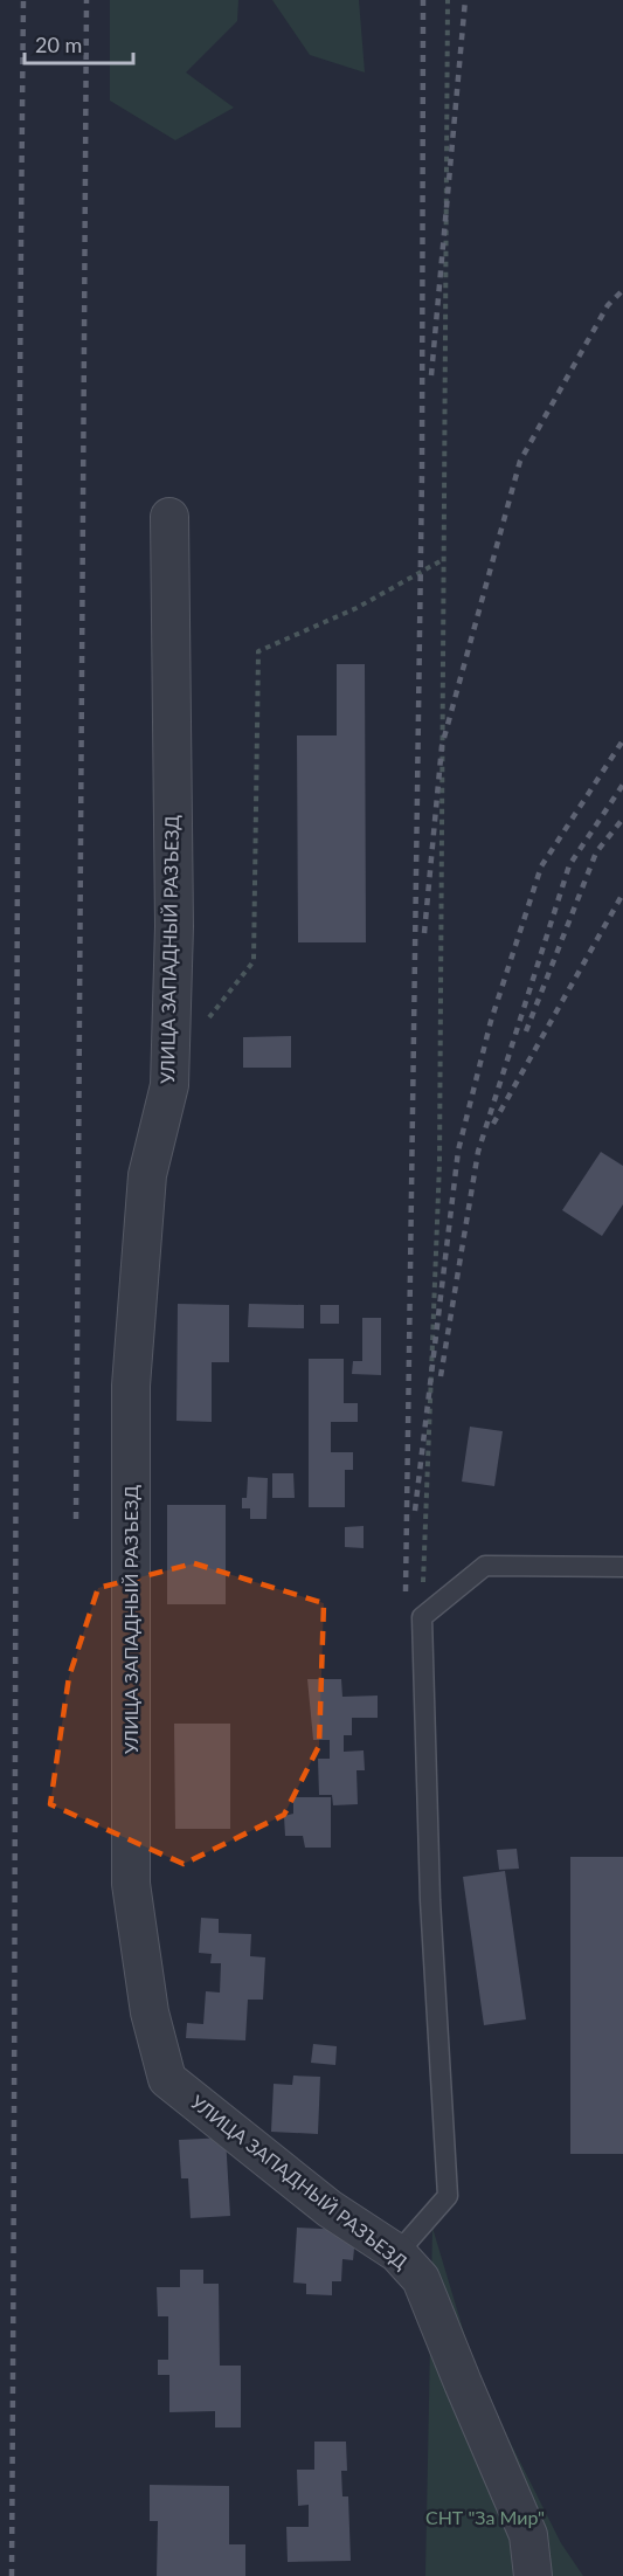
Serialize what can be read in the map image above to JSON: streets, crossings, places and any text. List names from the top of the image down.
{
  "streets": {
    "street": ["УЛИЦА ЗАПАДНЫЙ РАЗЪЕЗД"]
  },
  "parks": ["СНТ \"За Мир\""],
  "scale_bar": "20 m"
}
